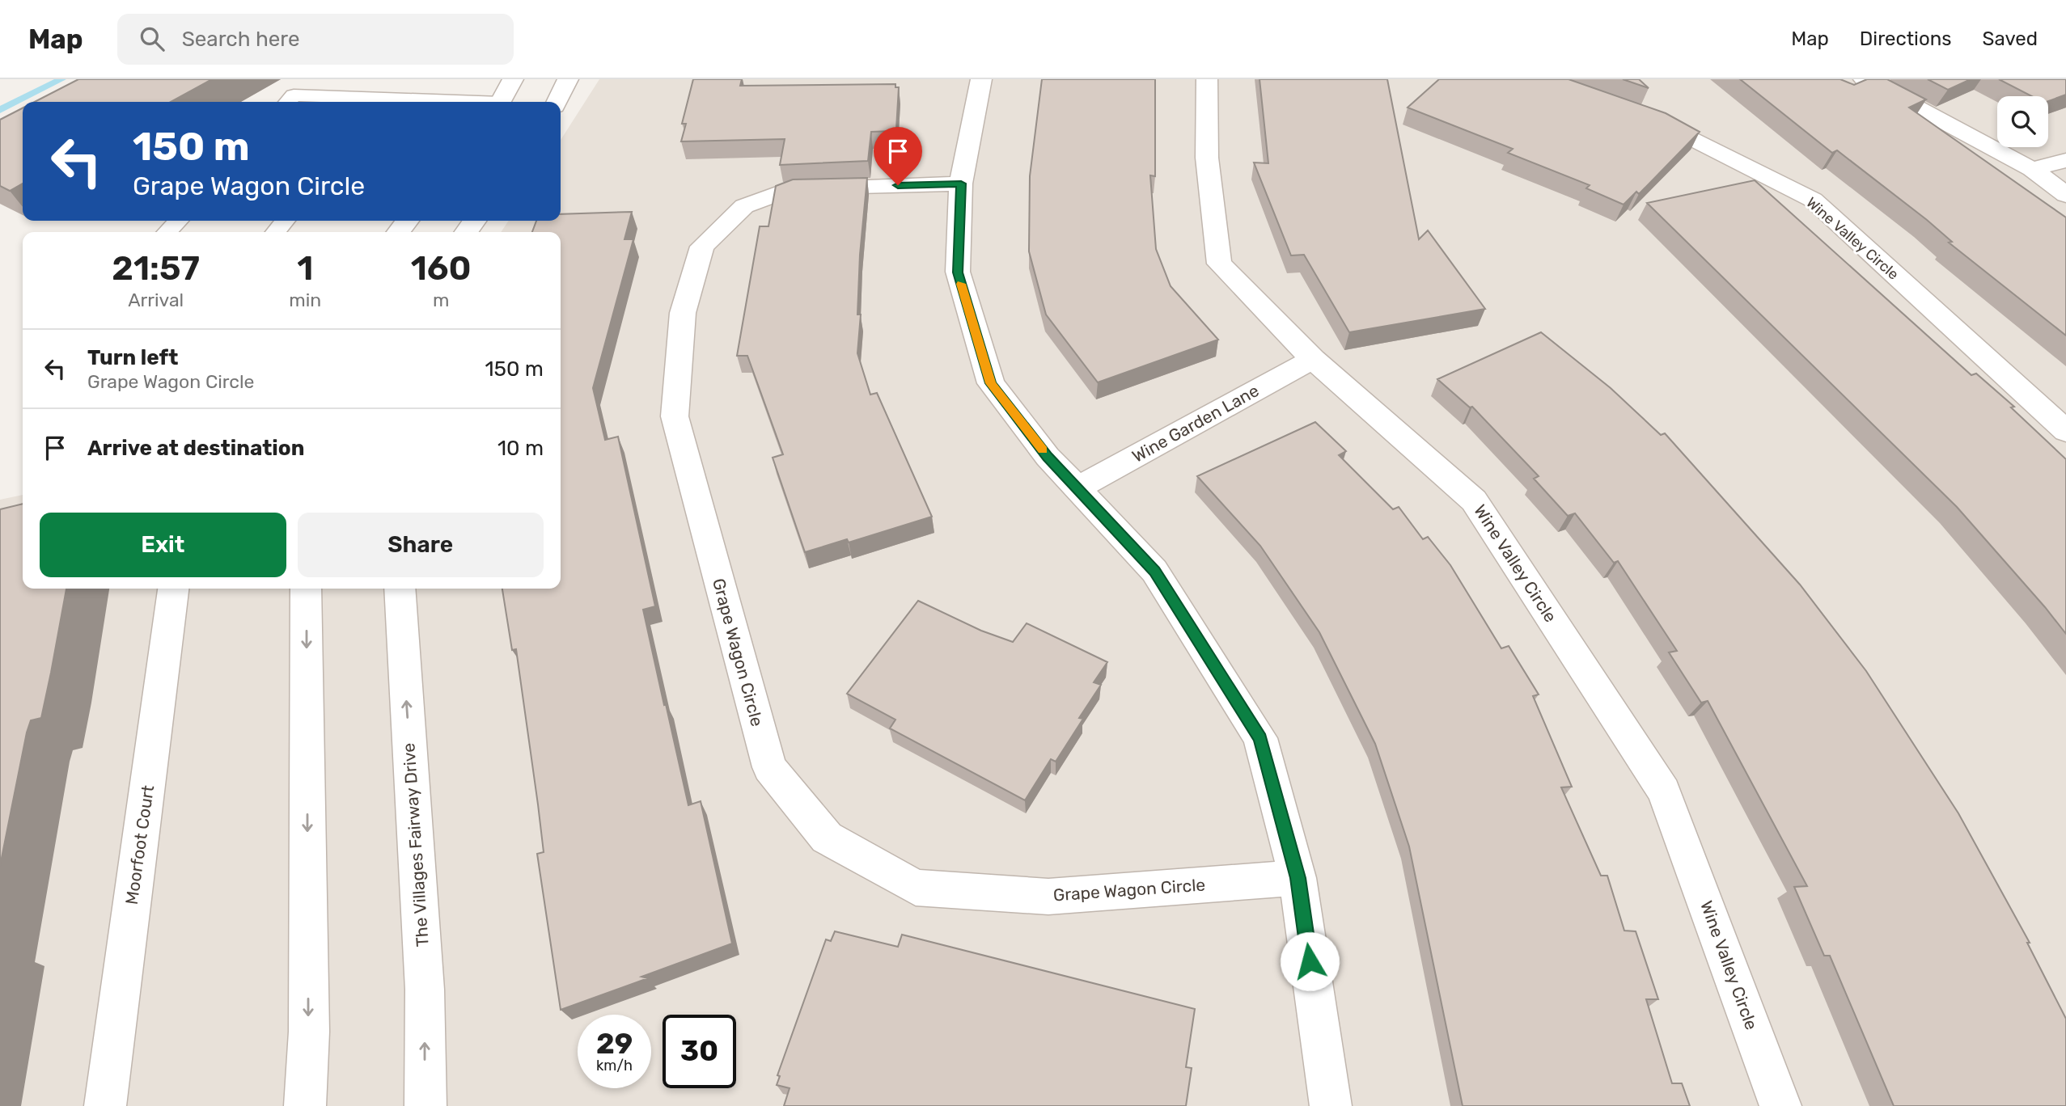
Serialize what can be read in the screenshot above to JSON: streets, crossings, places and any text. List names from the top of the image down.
{
  "streets": {
    "street": [
      "Wine Valley Circle",
      "Wine Garden Lane",
      "Grape Wagon Circle",
      "Moorfoot Court",
      "The Villages Fairway Drive"
    ]
  },
  "crossings": [
    ["Wine Valley Circle", "Wine Garden Lane"]
  ],
  "page": {
    "header": "Map",
    "search": "Search here",
    "nav": ["Map", "Directions", "Saved"],
    "turn": ["150 m", "Grape Wagon Circle"],
    "eta": [
      "21:57",
      "Arrival",
      "1",
      "min",
      "160",
      "m"
    ],
    "list": [
      {
        "name": "Turn left",
        "note": "Grape Wagon Circle",
        "value": "150 m"
      },
      {
        "name": "Arrive at destination",
        "value": "10 m"
      }
    ],
    "buttons": ["Exit", "Share"],
    "speed": "29 km/h",
    "limit": "30"
  }
}
